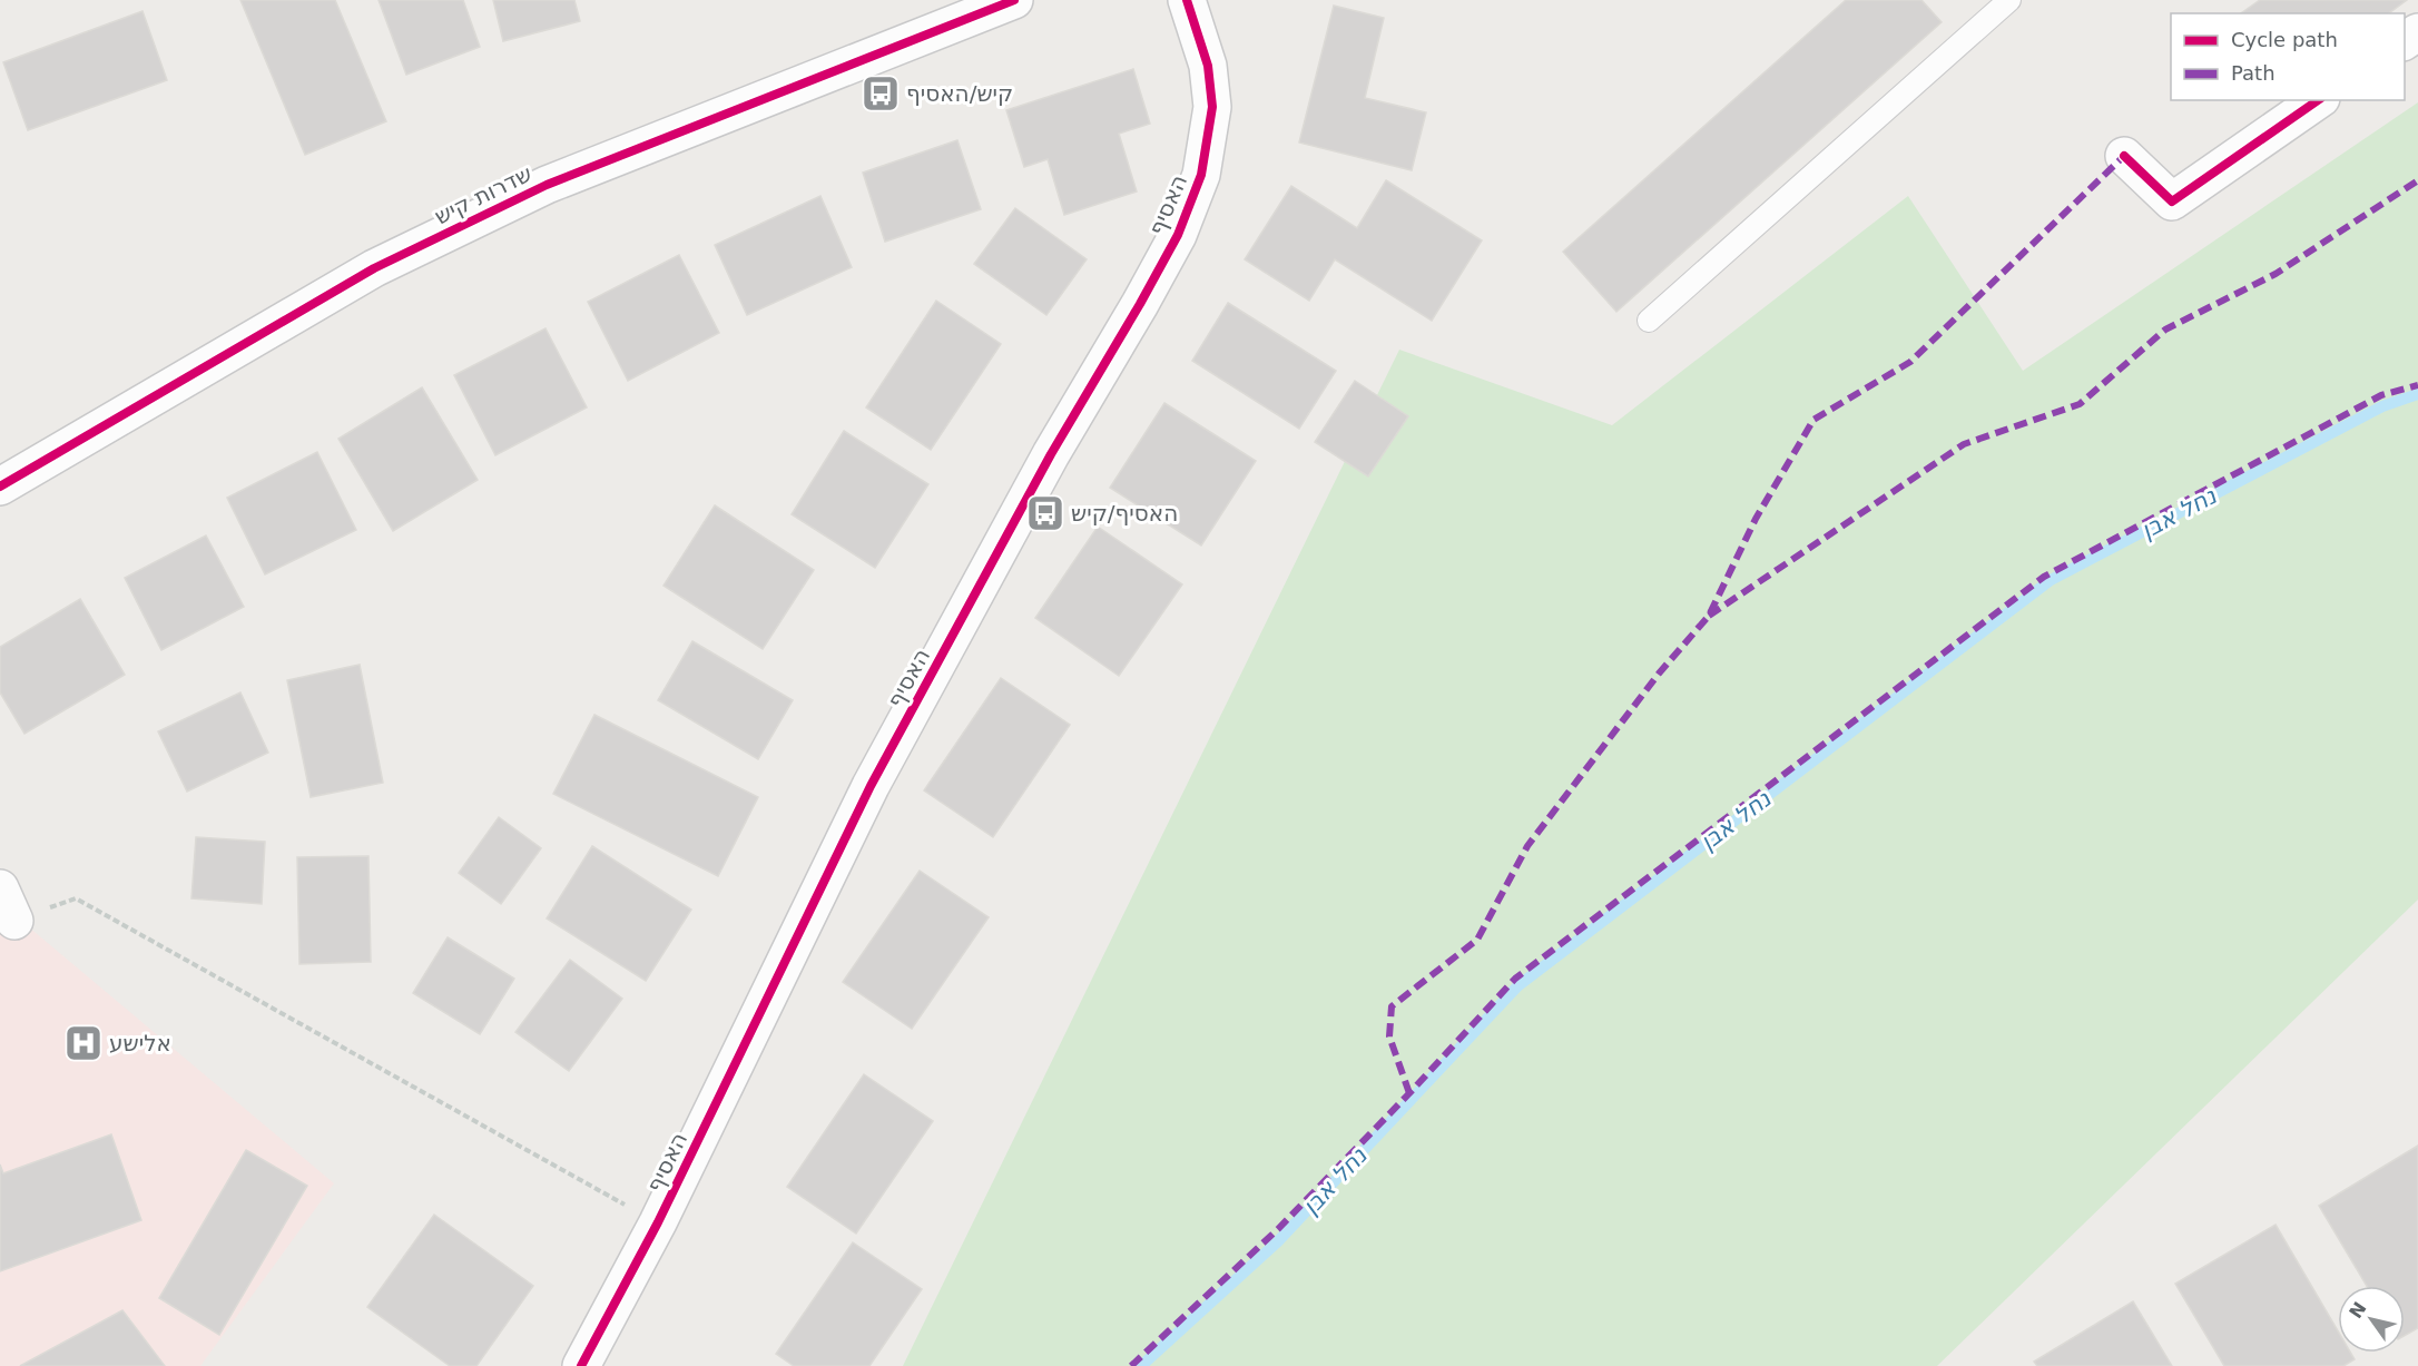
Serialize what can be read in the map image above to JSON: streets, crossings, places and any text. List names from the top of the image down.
{
  "streets": {
    "street": ["שדרות קיש", "האסיף"]
  },
  "water": ["נחל אבן"],
  "places": {
    "bus stop": ["קיש/האסיף", "האסיף/קיש"],
    "hospital": ["אלישע"]
  },
  "legend": ["Cycle path", "Path"],
  "north": "top left"
}
